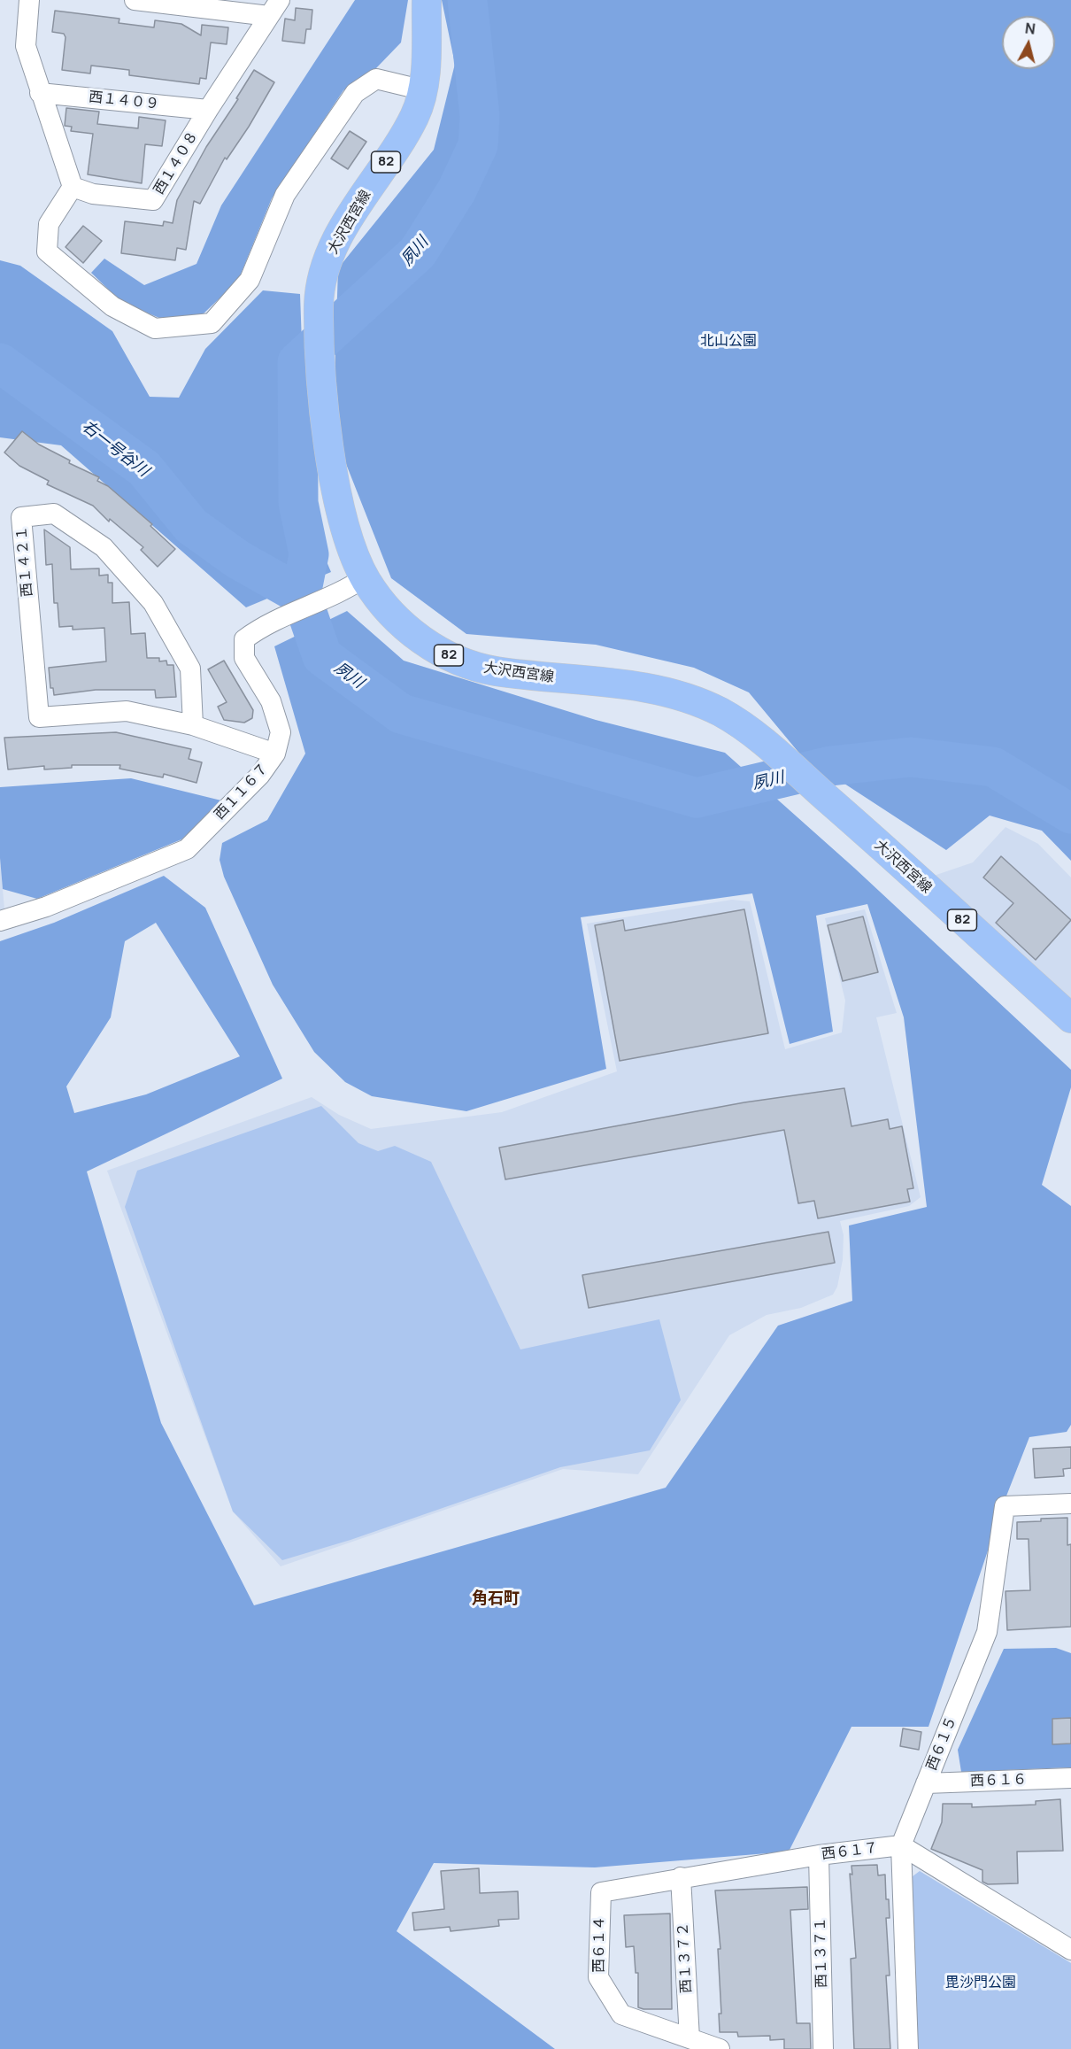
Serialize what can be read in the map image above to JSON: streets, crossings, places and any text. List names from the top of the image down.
{
  "streets": {
    "main road": ["82", "大沢西宮線"],
    "street": [
      "西１４０９",
      "西１４０８",
      "西１４２１",
      "西１１６７",
      "西６１５",
      "西６１６",
      "西６１７",
      "西６１４",
      "西１３７１",
      "西１３７２"
    ]
  },
  "crossings": [
    ["西１４０９", "西１４０８"],
    ["大沢西宮線", "西１１６７"],
    ["西１４２１", "西１１６７"],
    ["西６１５", "西６１６"],
    ["西６１５", "西６１７"],
    ["西６１７", "西６１４"],
    ["西６１７", "西１３７１"],
    ["西６１７", "西１３７２"],
    ["西６１４", "西１３７２"]
  ],
  "districts": ["角石町"],
  "water": ["夙川", "右一号谷川"],
  "parks": ["北山公園", "毘沙門公園"],
  "north": "top"
}
